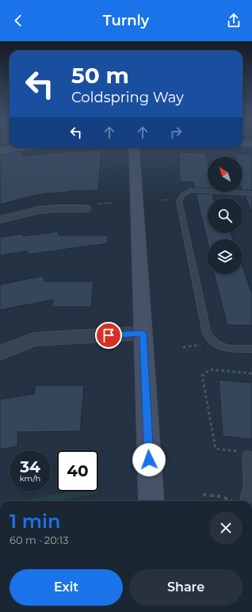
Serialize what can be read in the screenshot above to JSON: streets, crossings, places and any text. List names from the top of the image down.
{
  "north": "top left",
  "page": {
    "header": "Turnly",
    "turn": ["50 m", "Coldspring Way"],
    "speed": "34 km/h",
    "limit": "40",
    "heading": ["1 min", "60 m · 20:13"],
    "buttons": ["Exit", "Share"]
  }
}
